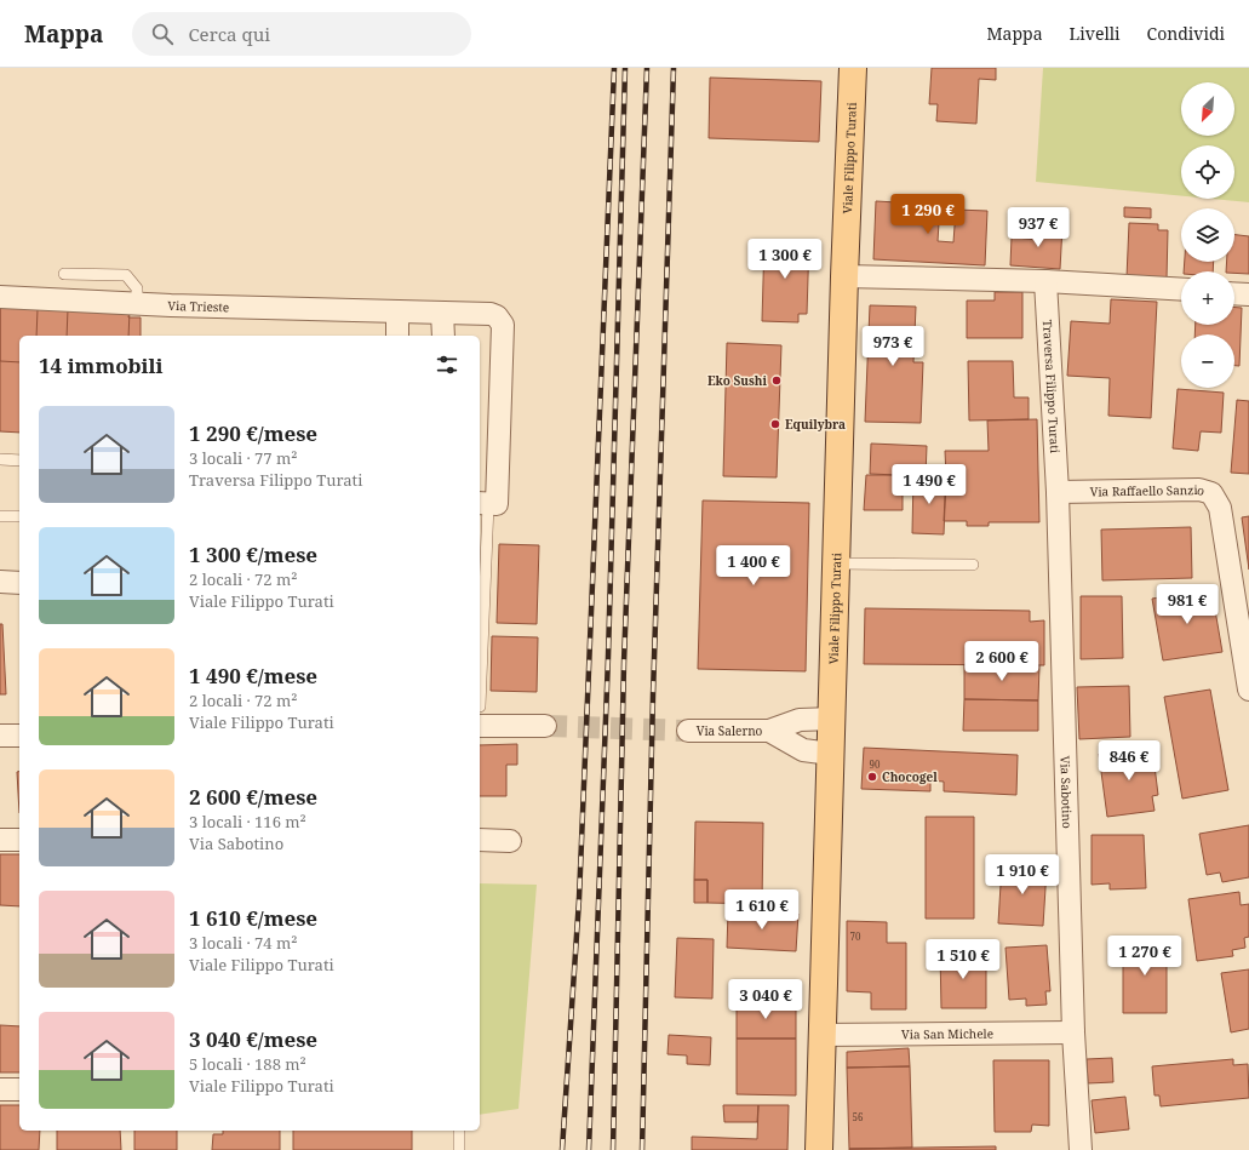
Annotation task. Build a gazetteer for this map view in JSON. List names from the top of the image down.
{
  "streets": {
    "main road": ["Viale Filippo Turati"],
    "street": [
      "Via Trieste",
      "Traversa Filippo Turati",
      "Via Raffaello Sanzio",
      "Via Salerno",
      "Via Sabotino",
      "Via San Michele"
    ]
  },
  "crossings": [
    ["Viale Filippo Turati", "Via Salerno"],
    ["Viale Filippo Turati", "Via San Michele"],
    ["Traversa Filippo Turati", "Via Raffaello Sanzio"],
    ["Traversa Filippo Turati", "Via Sabotino"],
    ["Via Raffaello Sanzio", "Via Sabotino"],
    ["Via Sabotino", "Via San Michele"]
  ],
  "places": ["Eko Sushi", "Equilybra", "Chocogel"],
  "house_numbers": ["90", "70", "56"],
  "north": "bottom left",
  "page": {
    "header": "Mappa",
    "search": "Cerca qui",
    "nav": ["Mappa", "Livelli", "Condividi"],
    "map_buttons": ["+", "−"],
    "price": [
      "1 290 €",
      "937 €",
      "1 300 €",
      "973 €",
      "1 490 €",
      "1 400 €",
      "981 €",
      "2 600 €",
      "846 €",
      "1 910 €",
      "1 610 €",
      "1 270 €",
      "1 510 €",
      "3 040 €"
    ],
    "heading": "14 immobili",
    "list": [
      {
        "name": "1 290 €/mese",
        "note": "3 locali · 77 m² · Traversa Filippo Turati"
      },
      {
        "name": "1 300 €/mese",
        "note": "2 locali · 72 m² · Viale Filippo Turati"
      },
      {
        "name": "1 490 €/mese",
        "note": "2 locali · 72 m² · Viale Filippo Turati"
      },
      {
        "name": "2 600 €/mese",
        "note": "3 locali · 116 m² · Via Sabotino"
      },
      {
        "name": "1 610 €/mese",
        "note": "3 locali · 74 m² · Viale Filippo Turati"
      },
      {
        "name": "3 040 €/mese",
        "note": "5 locali · 188 m² · Viale Filippo Turati"
      }
    ]
  }
}
